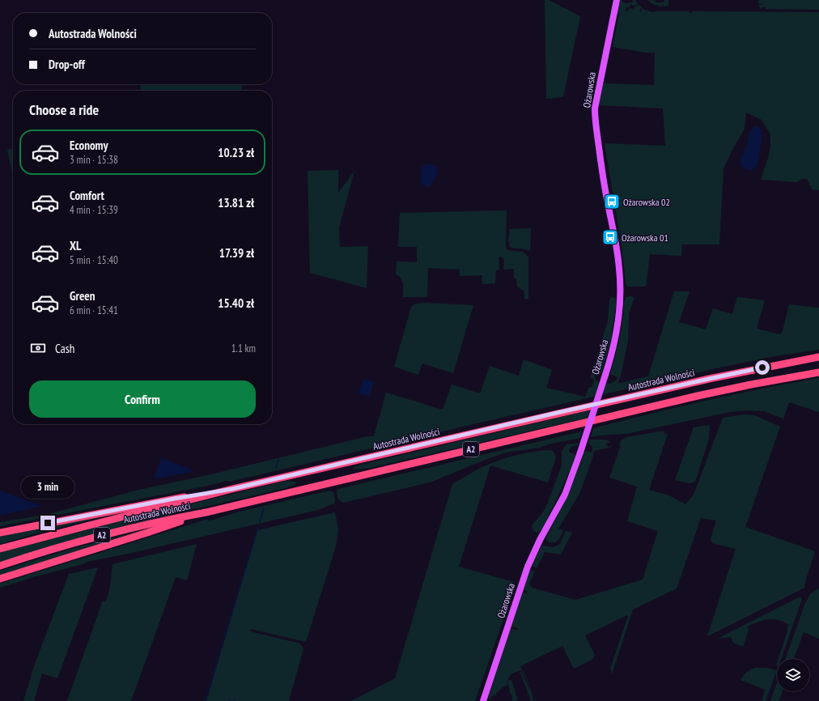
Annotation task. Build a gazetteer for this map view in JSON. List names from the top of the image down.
{
  "streets": {
    "highway": ["Autostrada Wolności", "A2"],
    "main road": ["Ożarowska"]
  },
  "places": {
    "bus stop": ["Ożarowska 02", "Ożarowska 01"]
  },
  "page": {
    "banner": ["Autostrada Wolności", "Drop-off"],
    "heading": "Choose a ride",
    "list": [
      {
        "name": "Economy",
        "note": "3 min · 15:38",
        "value": "10.23 zł"
      },
      {
        "name": "Comfort",
        "note": "4 min · 15:39",
        "value": "13.81 zł"
      },
      {
        "name": "XL",
        "note": "5 min · 15:40",
        "value": "17.39 zł"
      },
      {
        "name": "Green",
        "note": "6 min · 15:41",
        "value": "15.40 zł"
      }
    ],
    "pay": ["Cash", "1.1 km"],
    "buttons": "Confirm",
    "bubble": "3 min"
  }
}
